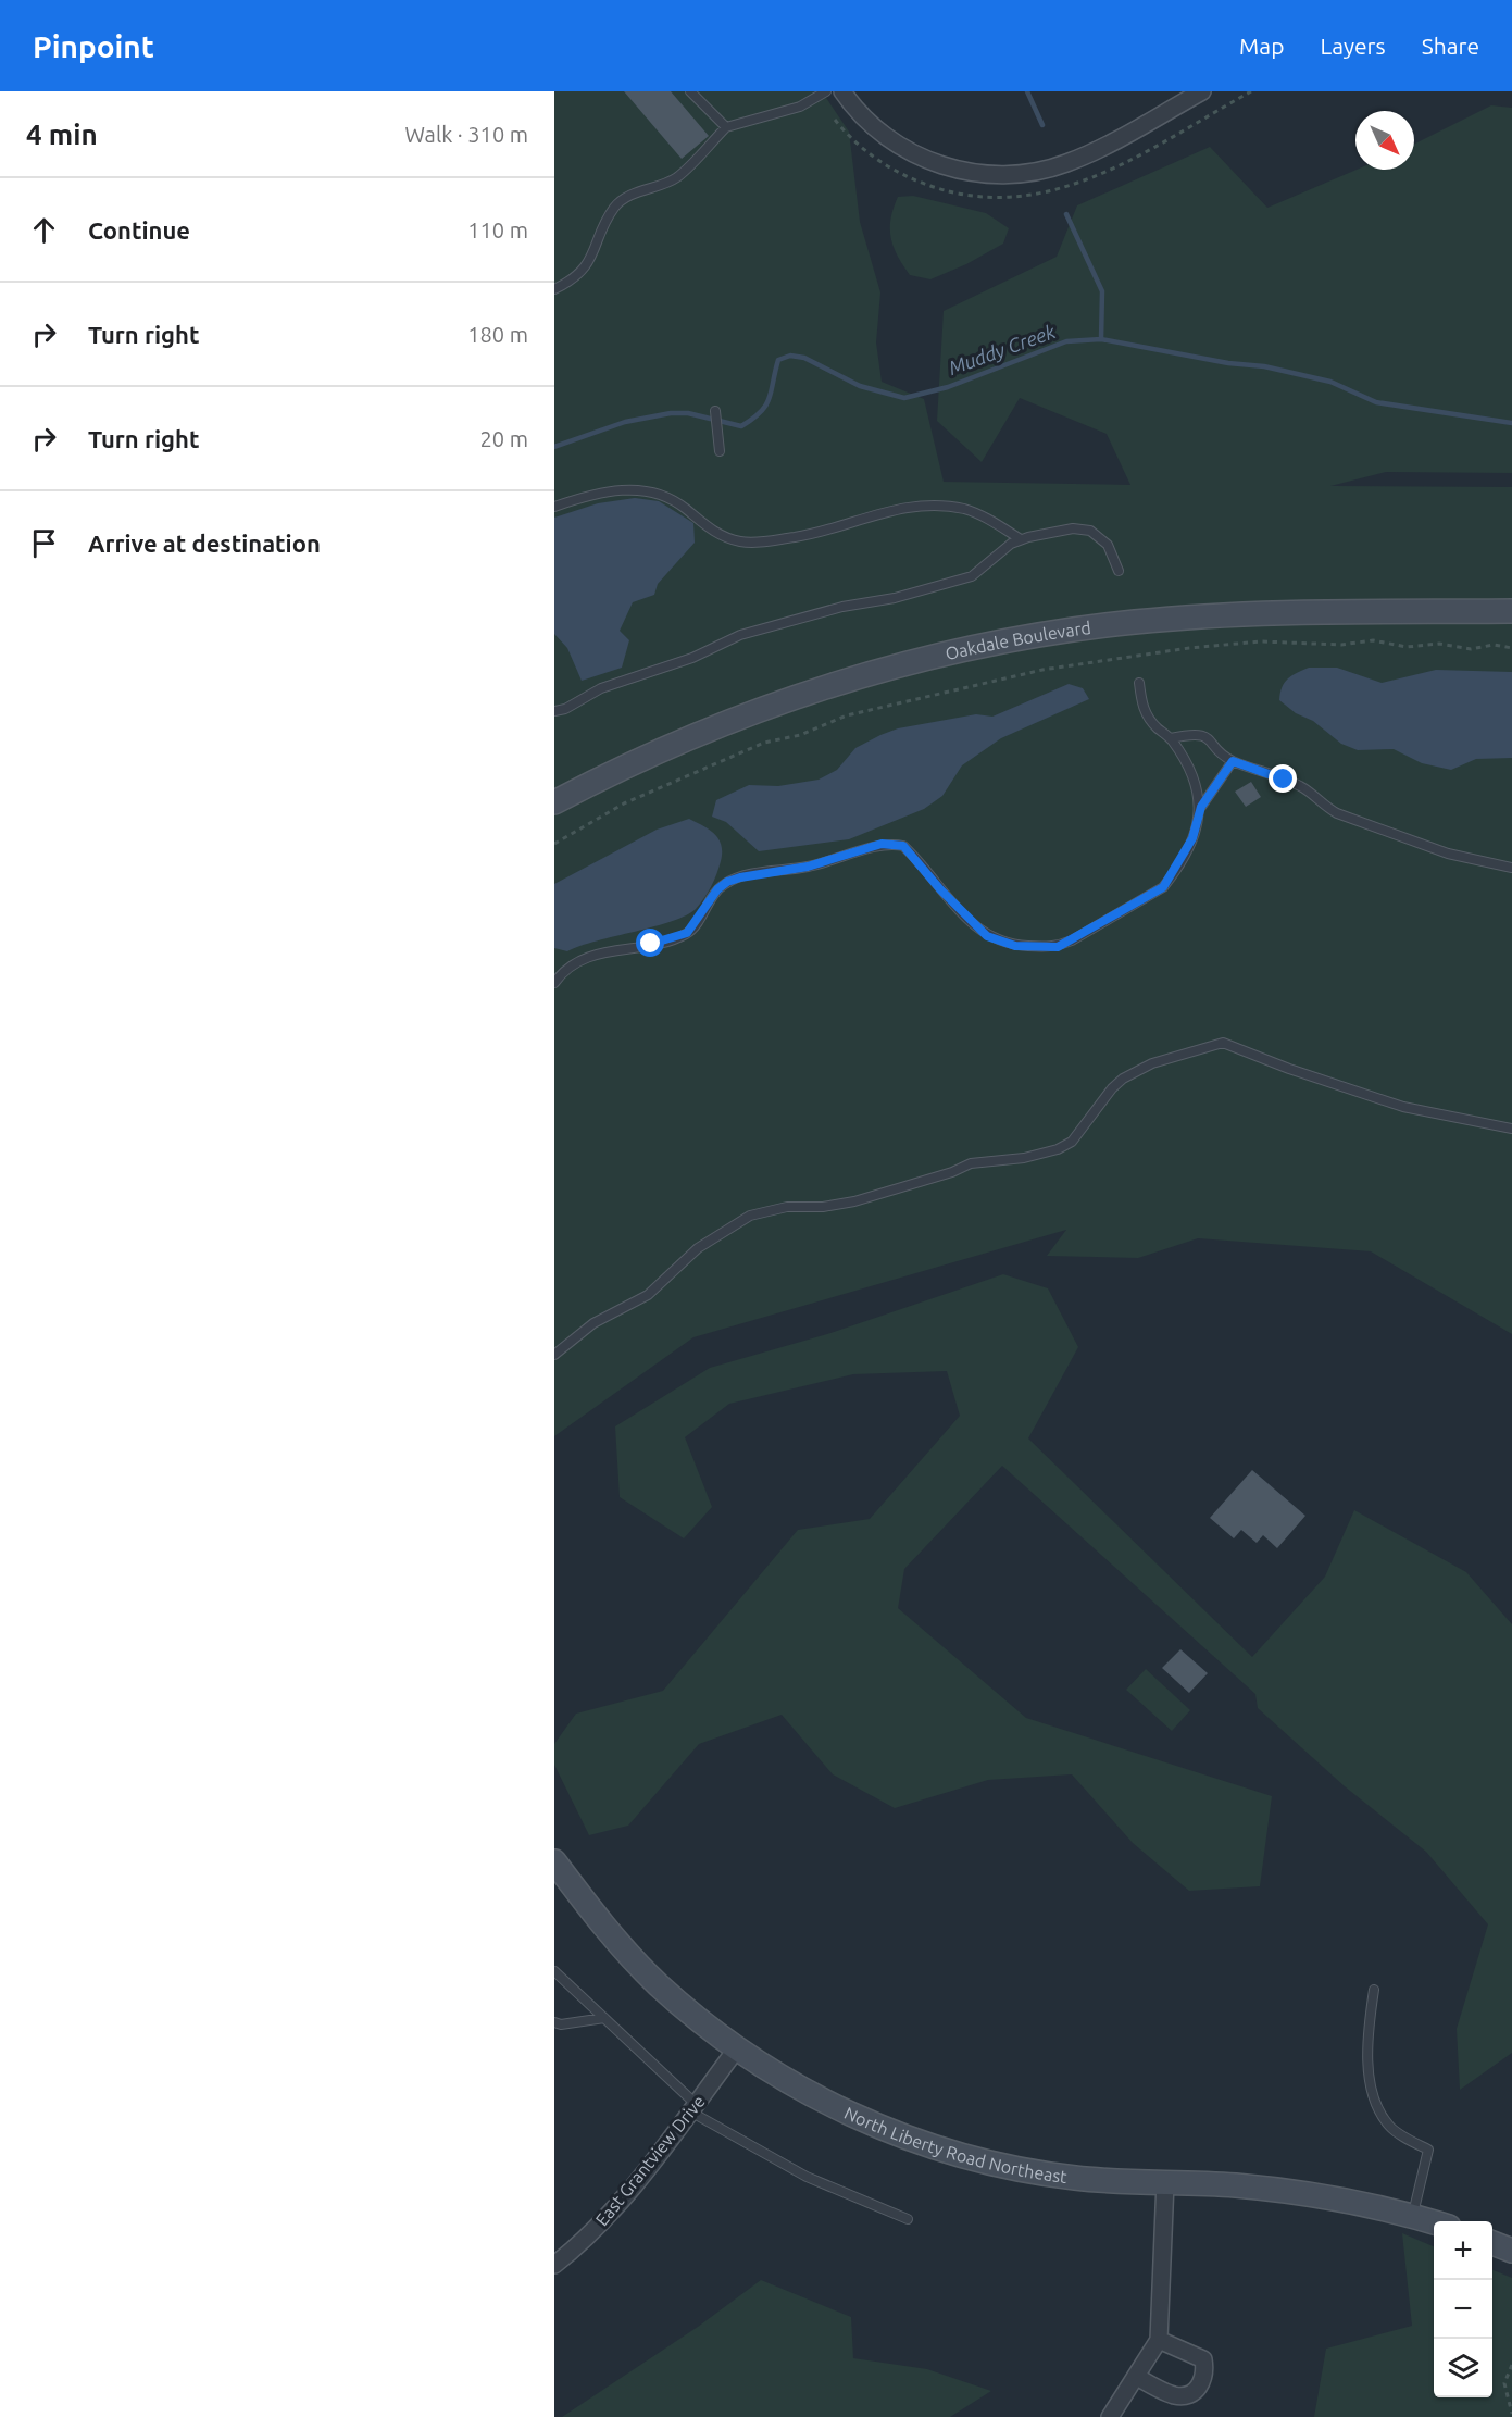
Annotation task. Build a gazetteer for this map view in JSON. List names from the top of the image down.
{
  "streets": {
    "main road": ["Oakdale Boulevard", "North Liberty Road Northeast"],
    "street": ["East Grantview Drive"]
  },
  "crossings": [
    ["North Liberty Road Northeast", "East Grantview Drive"]
  ],
  "water": ["Muddy Creek"],
  "north": "bottom right",
  "page": {
    "header": "Pinpoint",
    "nav": ["Map", "Layers", "Share"],
    "heading": ["4 min", "Walk · 310 m"],
    "list": [
      ["Continue", "110 m"],
      ["Turn right", "180 m"],
      ["Turn right", "20 m"],
      "Arrive at destination"
    ],
    "map_buttons": ["+", "−"]
  }
}
